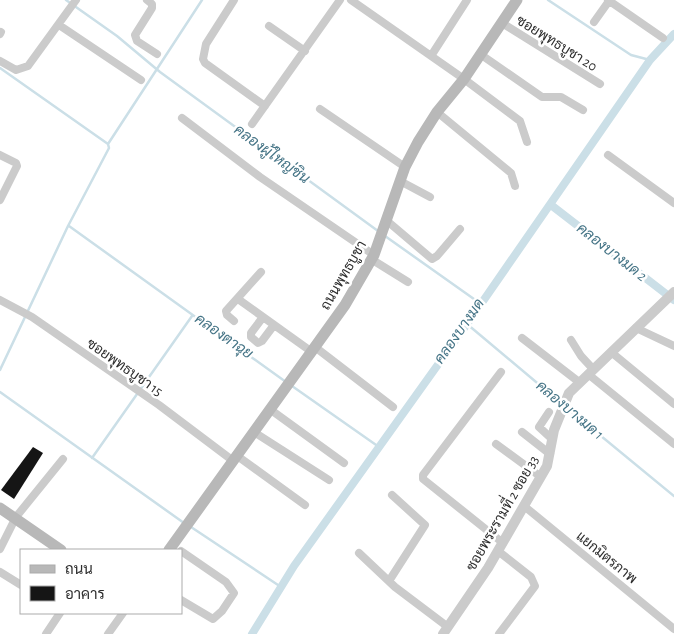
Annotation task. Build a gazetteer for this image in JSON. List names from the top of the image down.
{
  "streets": {
    "main road": ["ถนนพุทธบูชา"],
    "street": [
      "ซอยพุทธบูชา 20",
      "ซอยพุทธบูชา 15",
      "ซอยพระรามที่ 2 ซอย 33",
      "แยกมิตรภาพ"
    ]
  },
  "crossings": [
    ["ซอยพุทธบูชา 20", "ถนนพุทธบูชา"],
    ["ถนนพุทธบูชา", "ซอยพุทธบูชา 15"],
    ["ซอยพระรามที่ 2 ซอย 33", "แยกมิตรภาพ"]
  ],
  "water": [
    "คลองผู้ใหญ่ชิน",
    "คลองบางมด 2",
    "คลองบางมด",
    "คลองตาฉุย",
    "คลองบางมด 1"
  ],
  "legend": ["ถนน", "อาคาร"]
}
